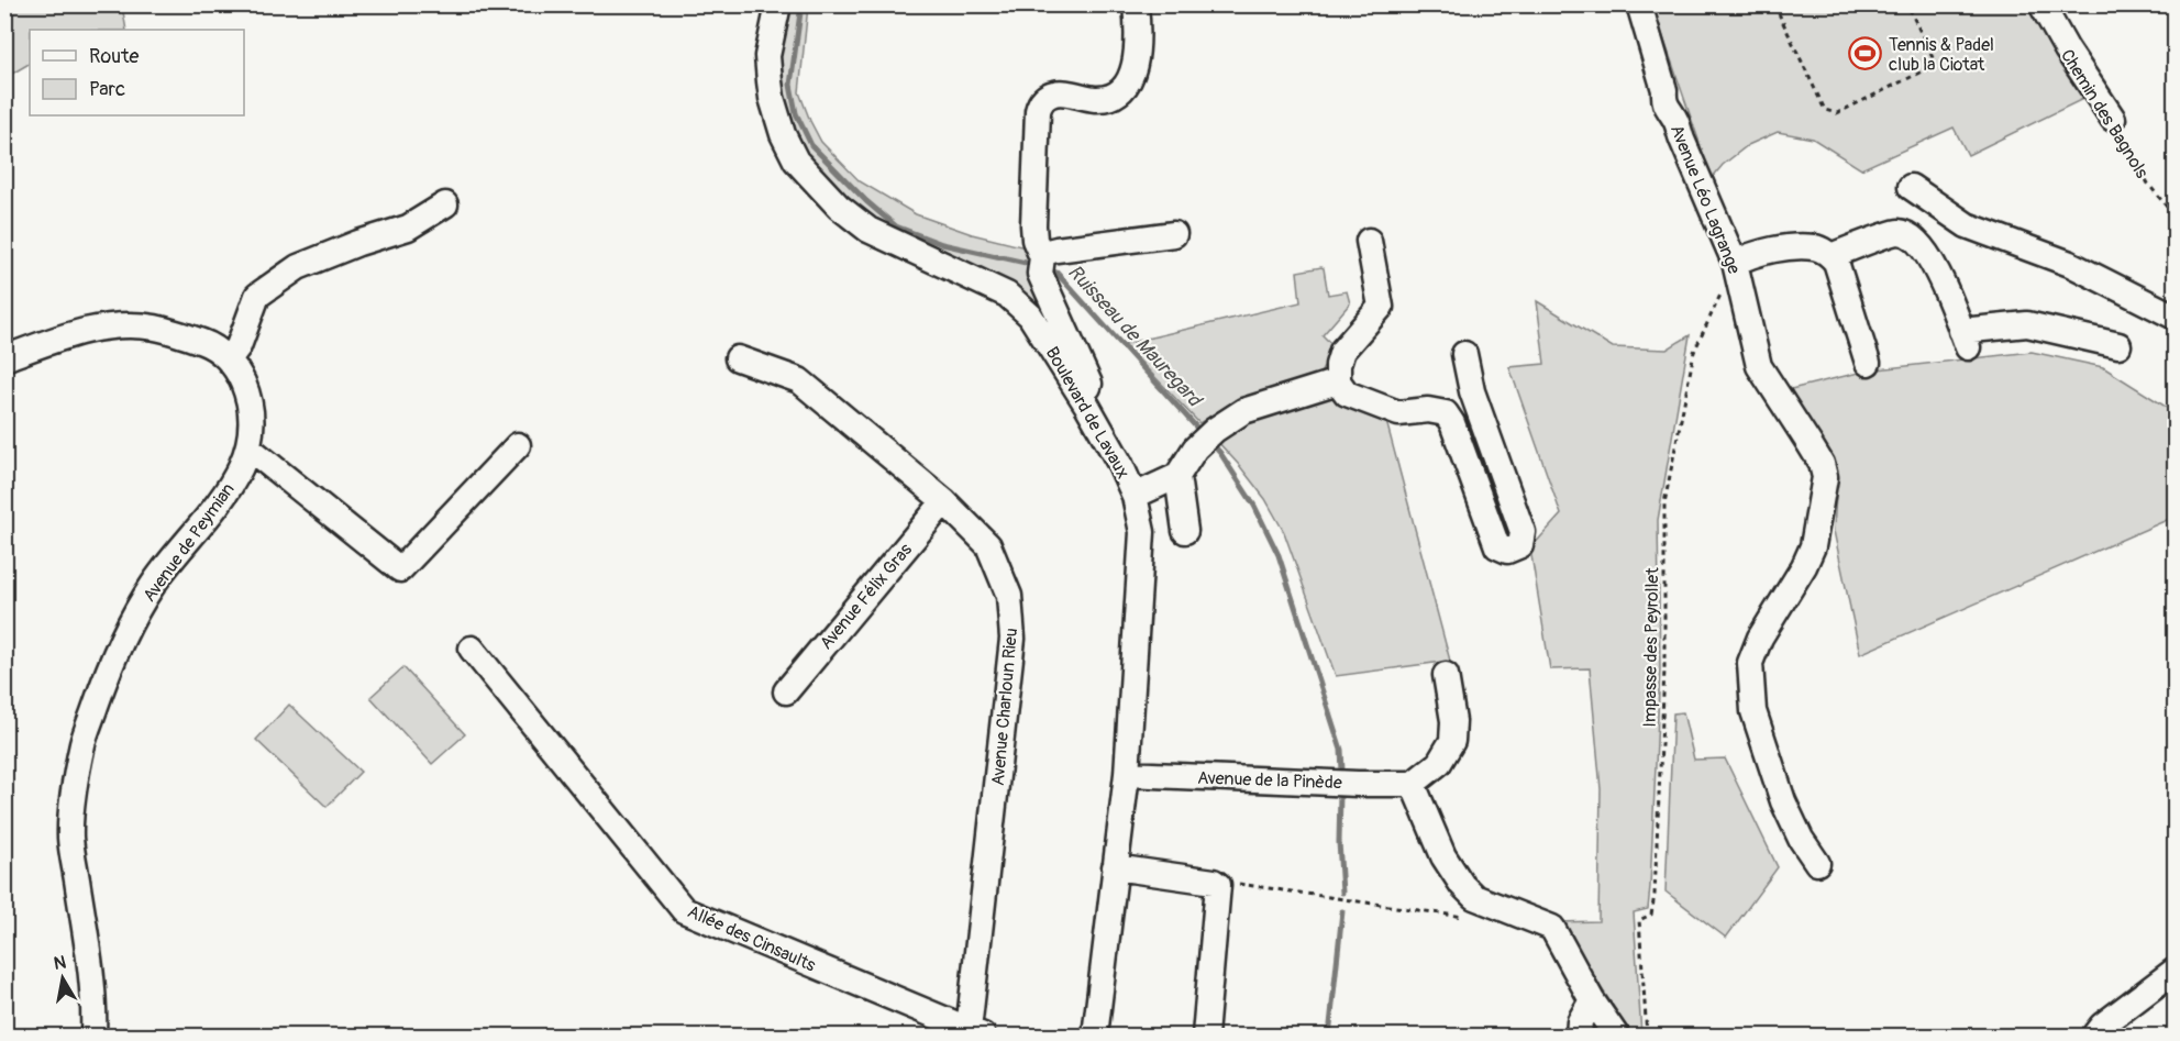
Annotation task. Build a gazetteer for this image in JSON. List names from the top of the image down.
{
  "streets": {
    "street": [
      "Chemin des Bagnols",
      "Avenue Léo Lagrange",
      "Boulevard de Lavaux",
      "Avenue de Peymian",
      "Avenue Félix Gras",
      "Avenue Charloun Rieu",
      "Avenue de la Pinède",
      "Allée des Cinsaults"
    ],
    "path": ["Impasse des Peyrollet"]
  },
  "crossings": [
    ["Avenue Léo Lagrange", "Impasse des Peyrollet"],
    ["Boulevard de Lavaux", "Avenue de la Pinède"],
    ["Avenue Félix Gras", "Avenue Charloun Rieu"],
    ["Avenue Charloun Rieu", "Allée des Cinsaults"]
  ],
  "water": ["Ruisseau de Mauregard"],
  "places": {
    "sports": ["Tennis & Padel club la Ciotat"]
  },
  "legend": ["Route", "Parc"],
  "north": "top"
}
